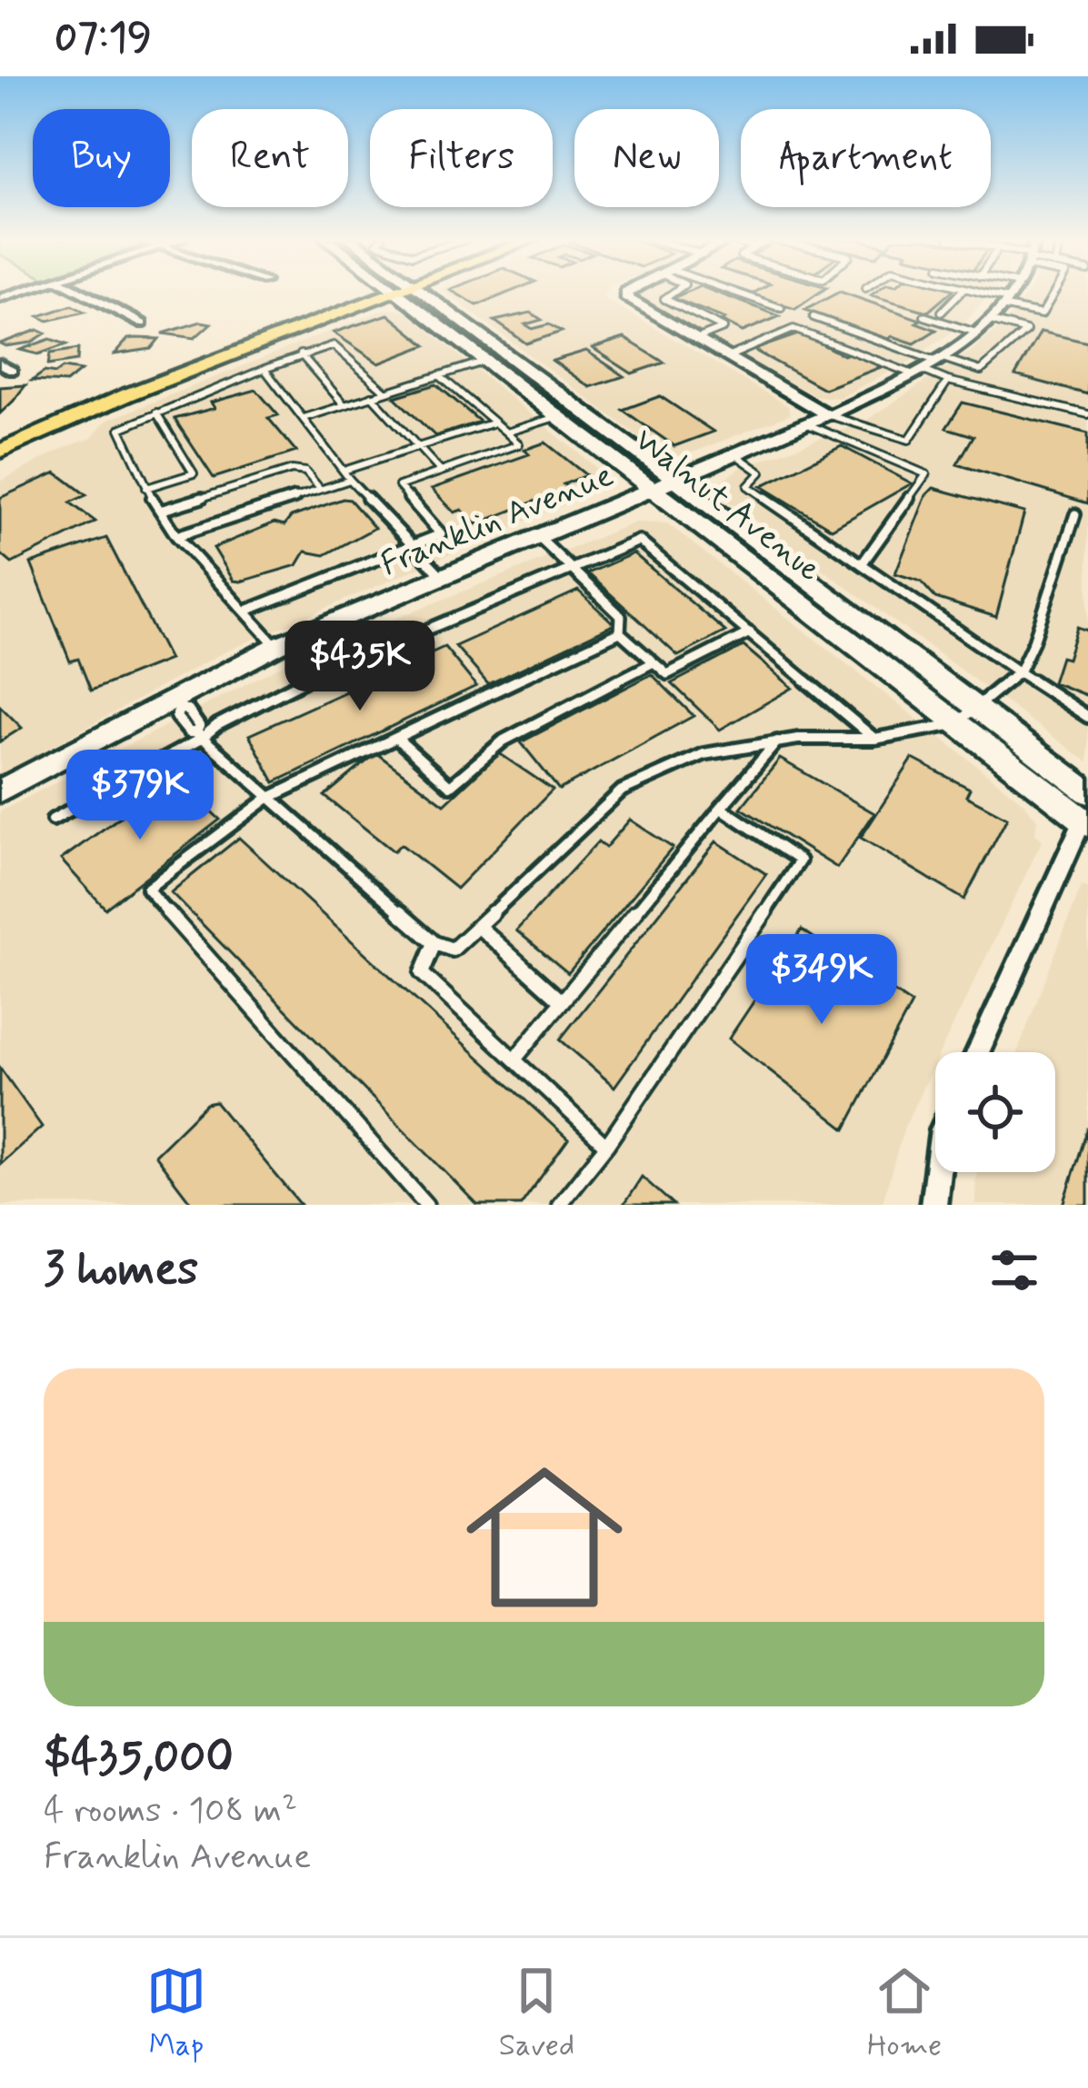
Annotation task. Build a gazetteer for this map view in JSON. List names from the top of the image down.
{
  "streets": {
    "main road": ["Walnut Avenue", "Franklin Avenue"]
  },
  "crossings": [
    ["Walnut Avenue", "Franklin Avenue"]
  ],
  "page": {
    "status": "07:19",
    "chip": [
      "Buy",
      "Rent",
      "Filters",
      "New",
      "Apartment"
    ],
    "price": ["$435K", "$379K", "$349K"],
    "heading": "3 homes",
    "list": [
      {
        "name": "$435,000",
        "note": "4 rooms · 108 m² · Franklin Avenue"
      }
    ],
    "tabs": ["Map", "Saved", "Home"]
  }
}
